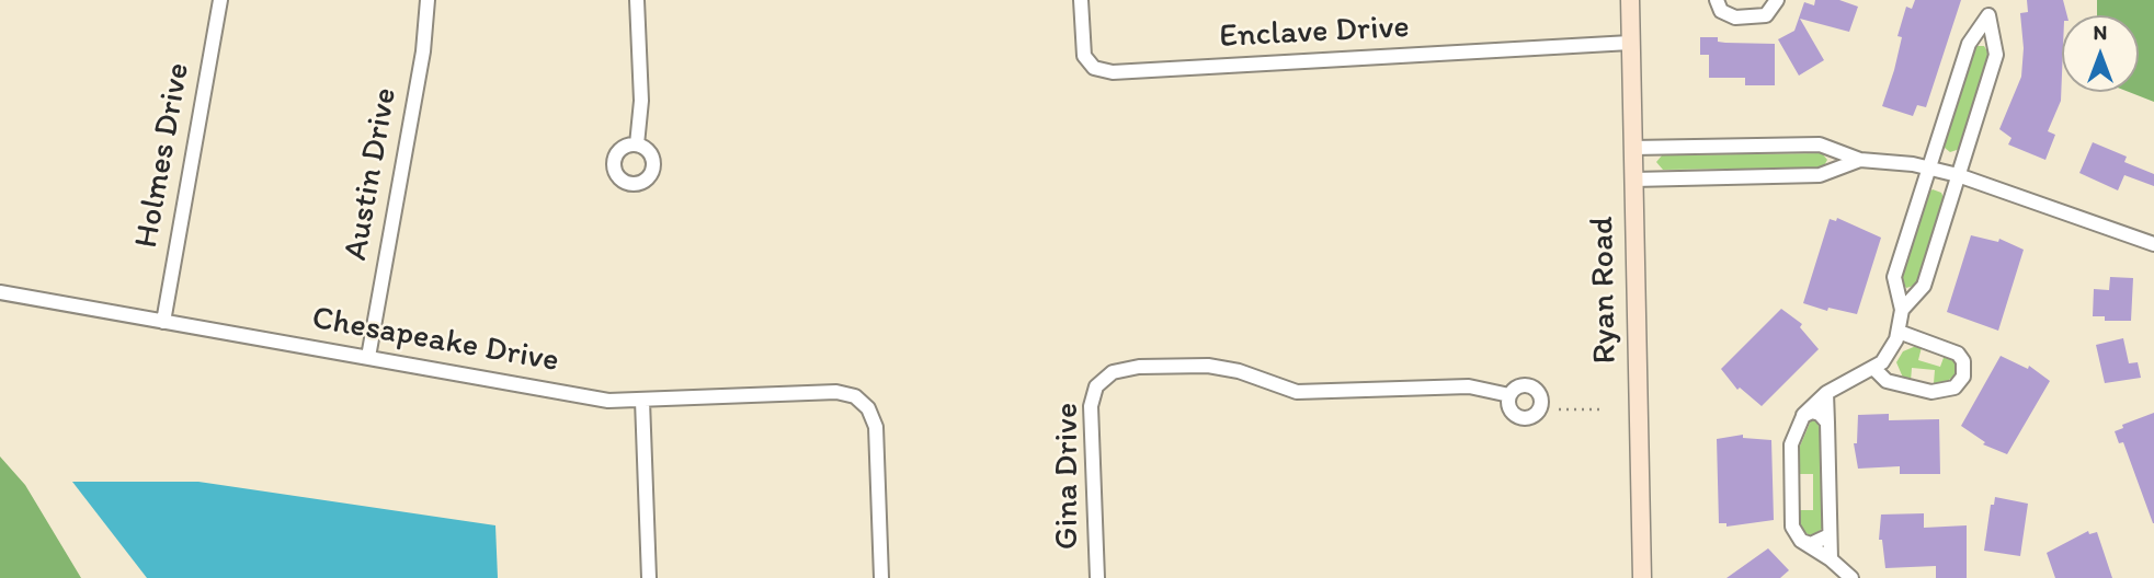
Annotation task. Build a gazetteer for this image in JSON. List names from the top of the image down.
{
  "streets": {
    "main road": ["Ryan Road"],
    "street": [
      "Enclave Drive",
      "Holmes Drive",
      "Austin Drive",
      "Chesapeake Drive",
      "Gina Drive"
    ]
  },
  "crossings": [
    ["Enclave Drive", "Ryan Road"],
    ["Holmes Drive", "Chesapeake Drive"],
    ["Austin Drive", "Chesapeake Drive"]
  ],
  "north": "top"
}
